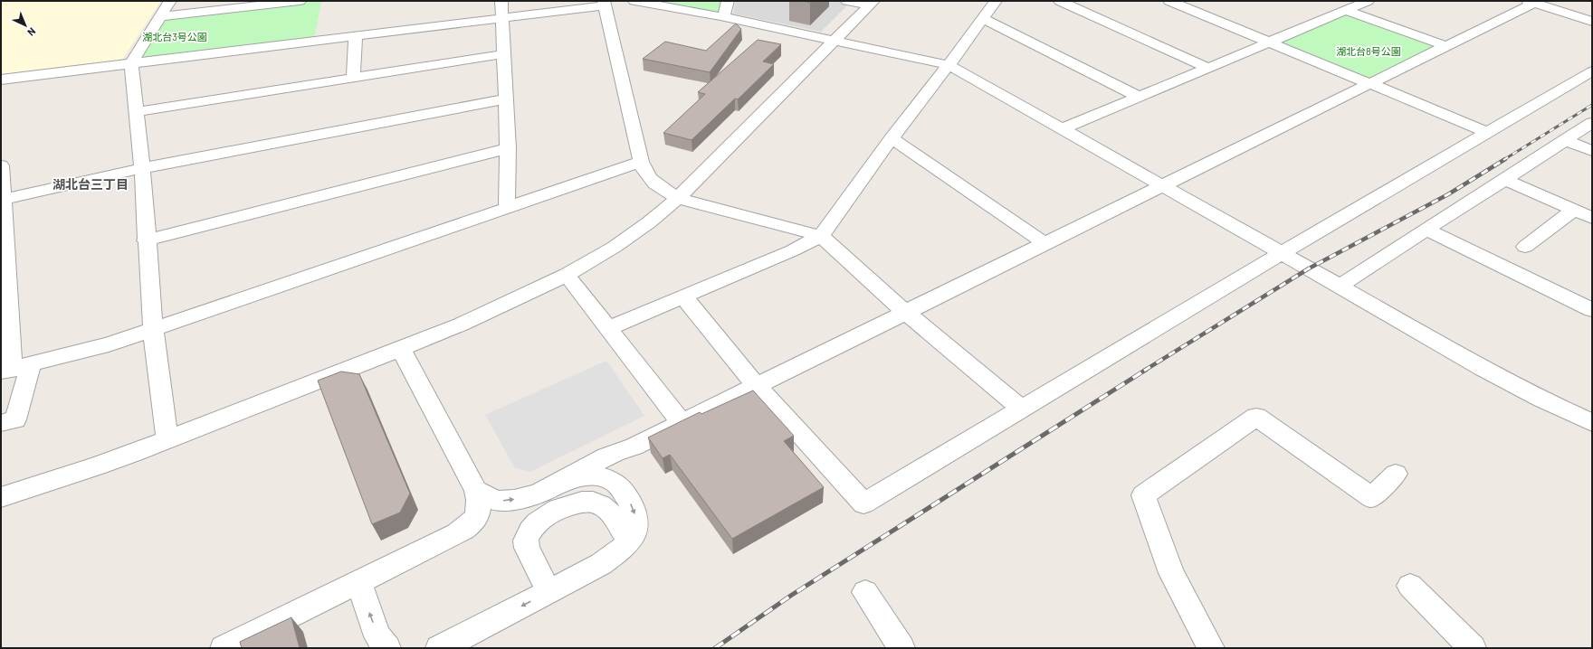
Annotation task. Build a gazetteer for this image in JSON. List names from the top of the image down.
{
  "districts": ["湖北台三丁目"],
  "parks": ["湖北台3号公園", "湖北台8号公園"],
  "north": "bottom right"
}
